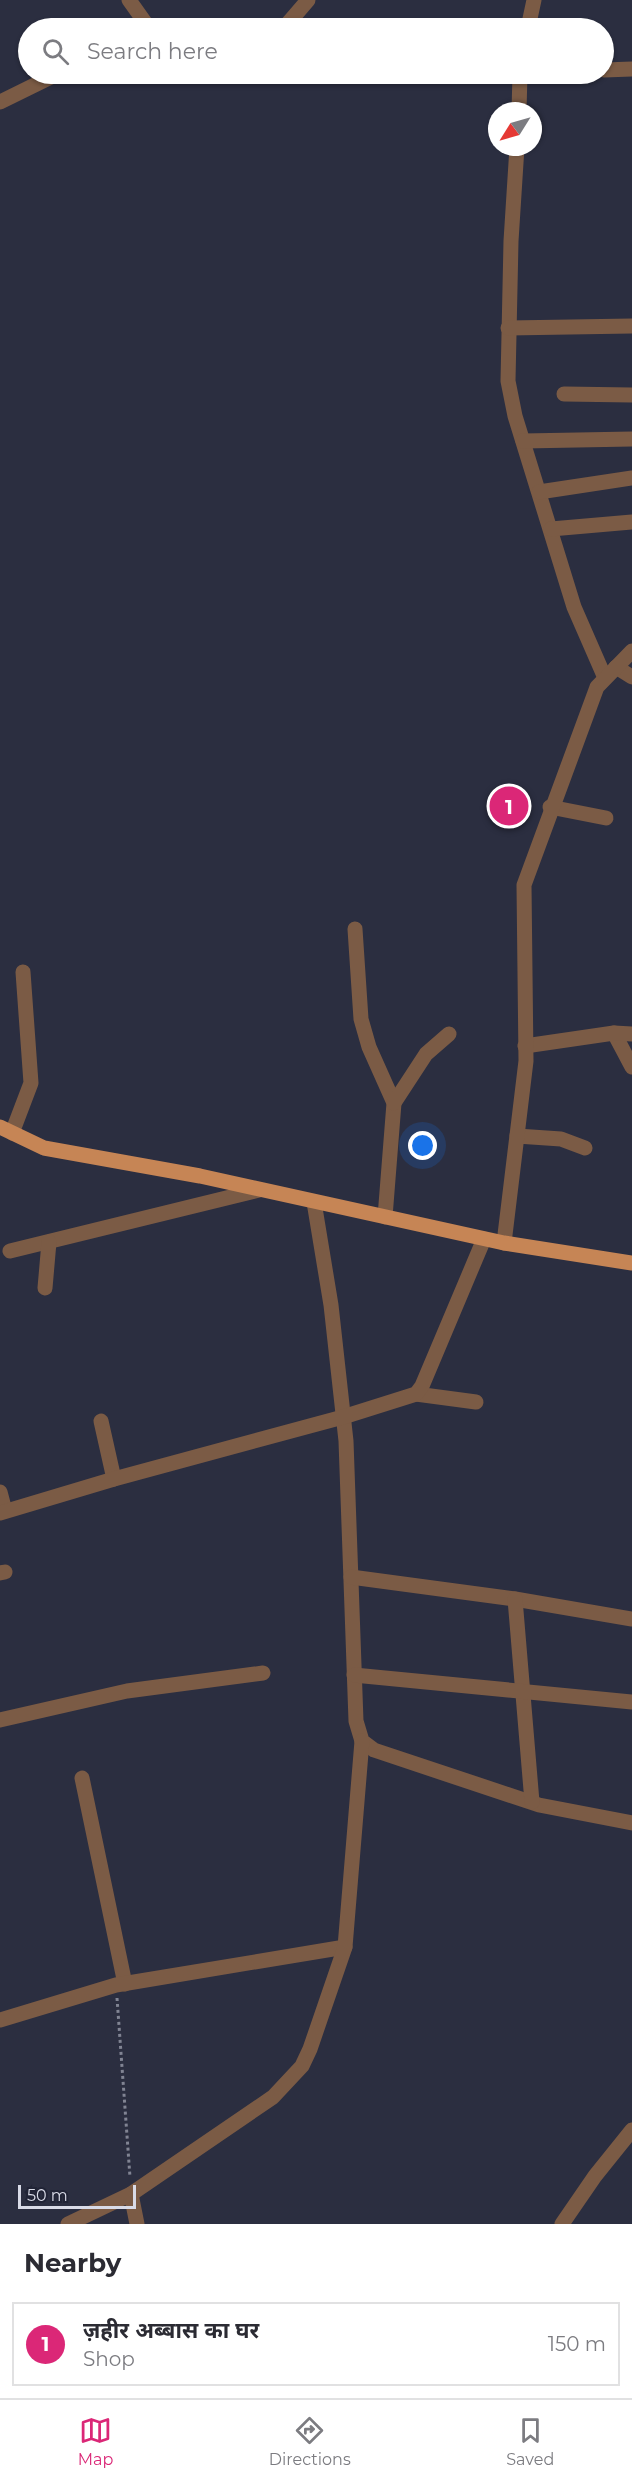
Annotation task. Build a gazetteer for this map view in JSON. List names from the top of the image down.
{
  "scale_bar": "50 m",
  "north": "bottom left",
  "page": {
    "search": "Search here",
    "pins": "1",
    "scale": "50 m",
    "heading": "Nearby",
    "list": [
      {
        "mark": "1",
        "name": "ज़हीर अब्बास का घर",
        "note": "Shop",
        "value": "150 m"
      }
    ],
    "nav": ["Map", "Directions", "Saved"]
  }
}
